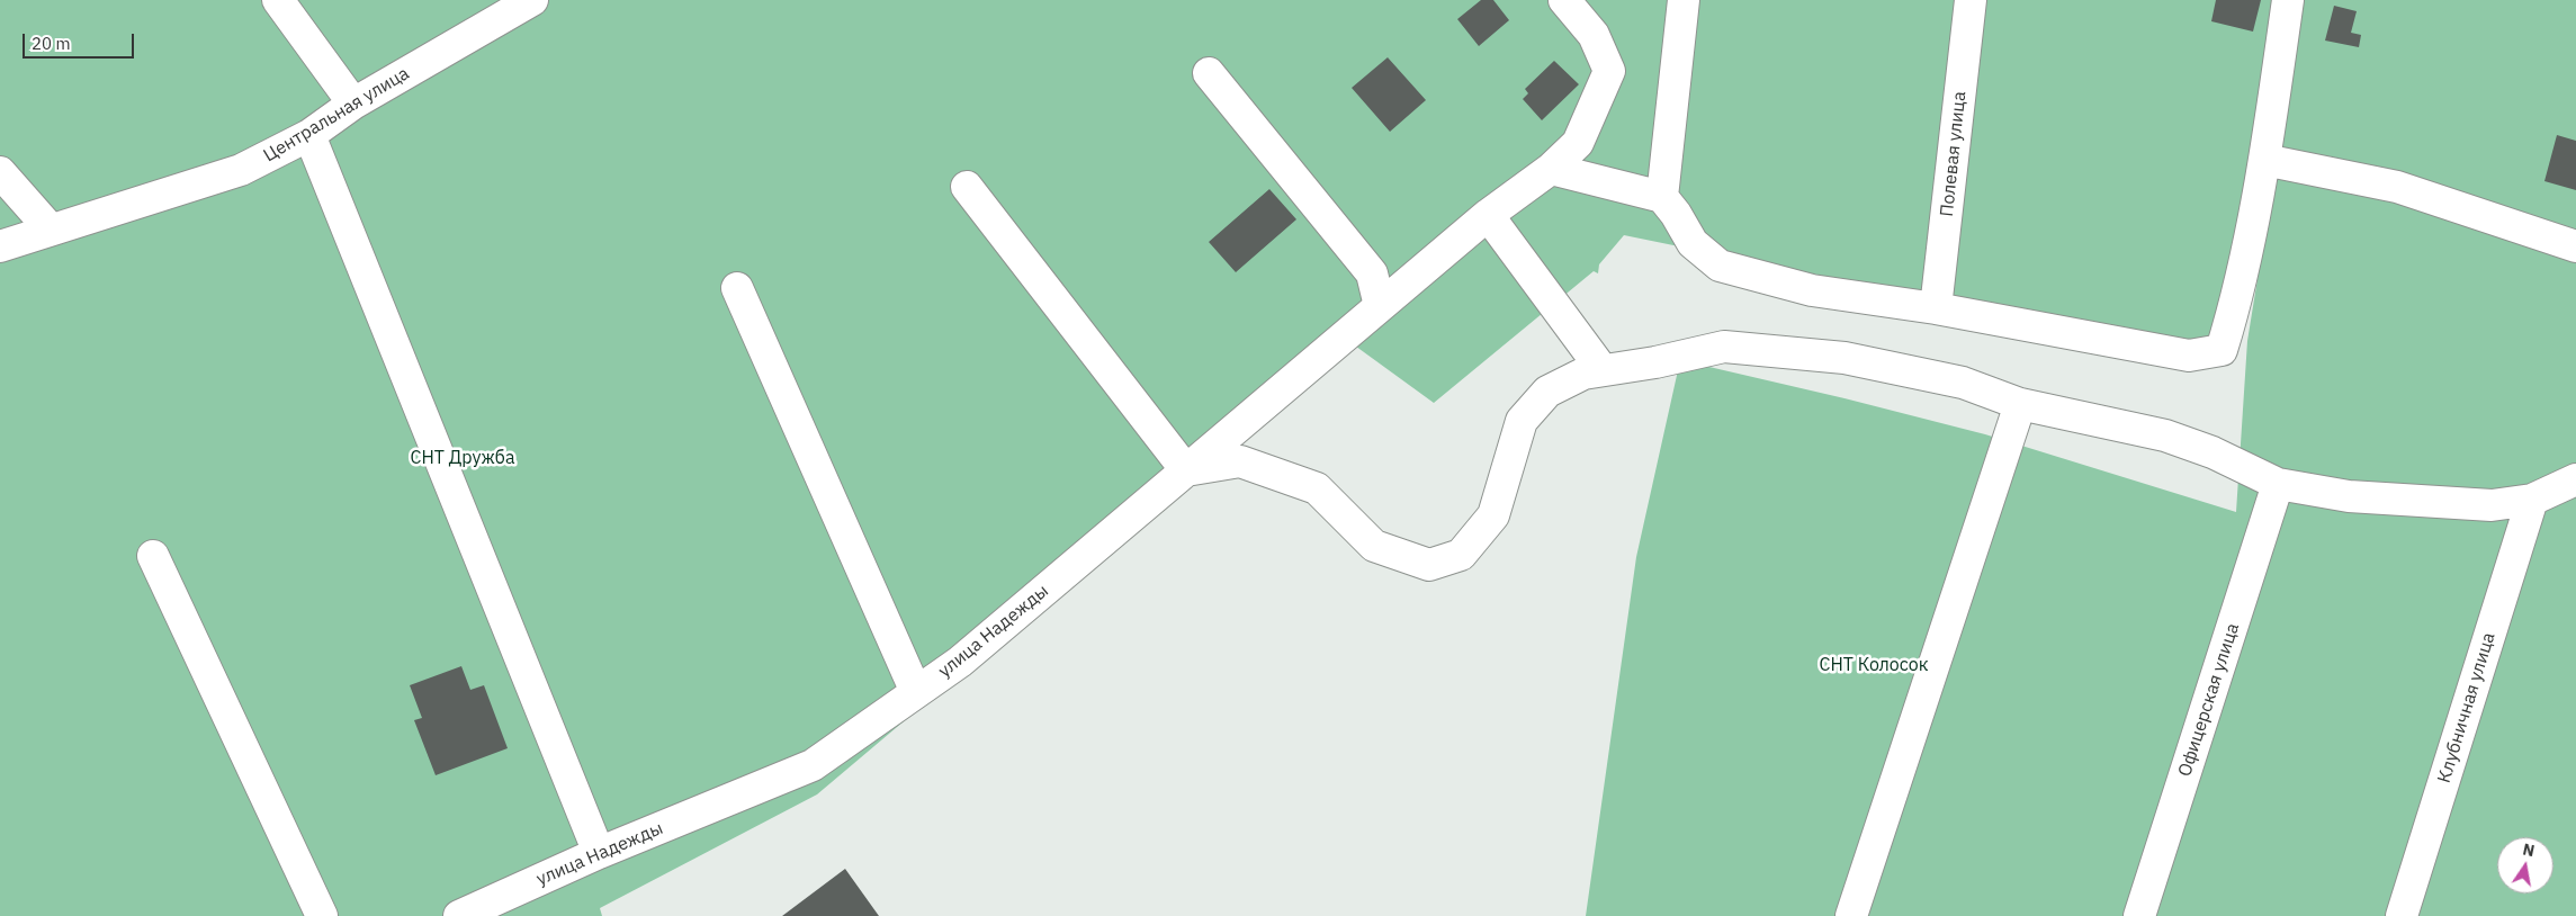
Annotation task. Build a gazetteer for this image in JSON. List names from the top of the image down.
{
  "streets": {
    "street": [
      "Центральная улица",
      "Полевая улица",
      "улица Надежды",
      "Офицерская улица",
      "Клубничная улица"
    ]
  },
  "parks": ["СНТ Дружба", "СНТ Колосок"],
  "scale_bar": "20 m",
  "north": "top"
}
